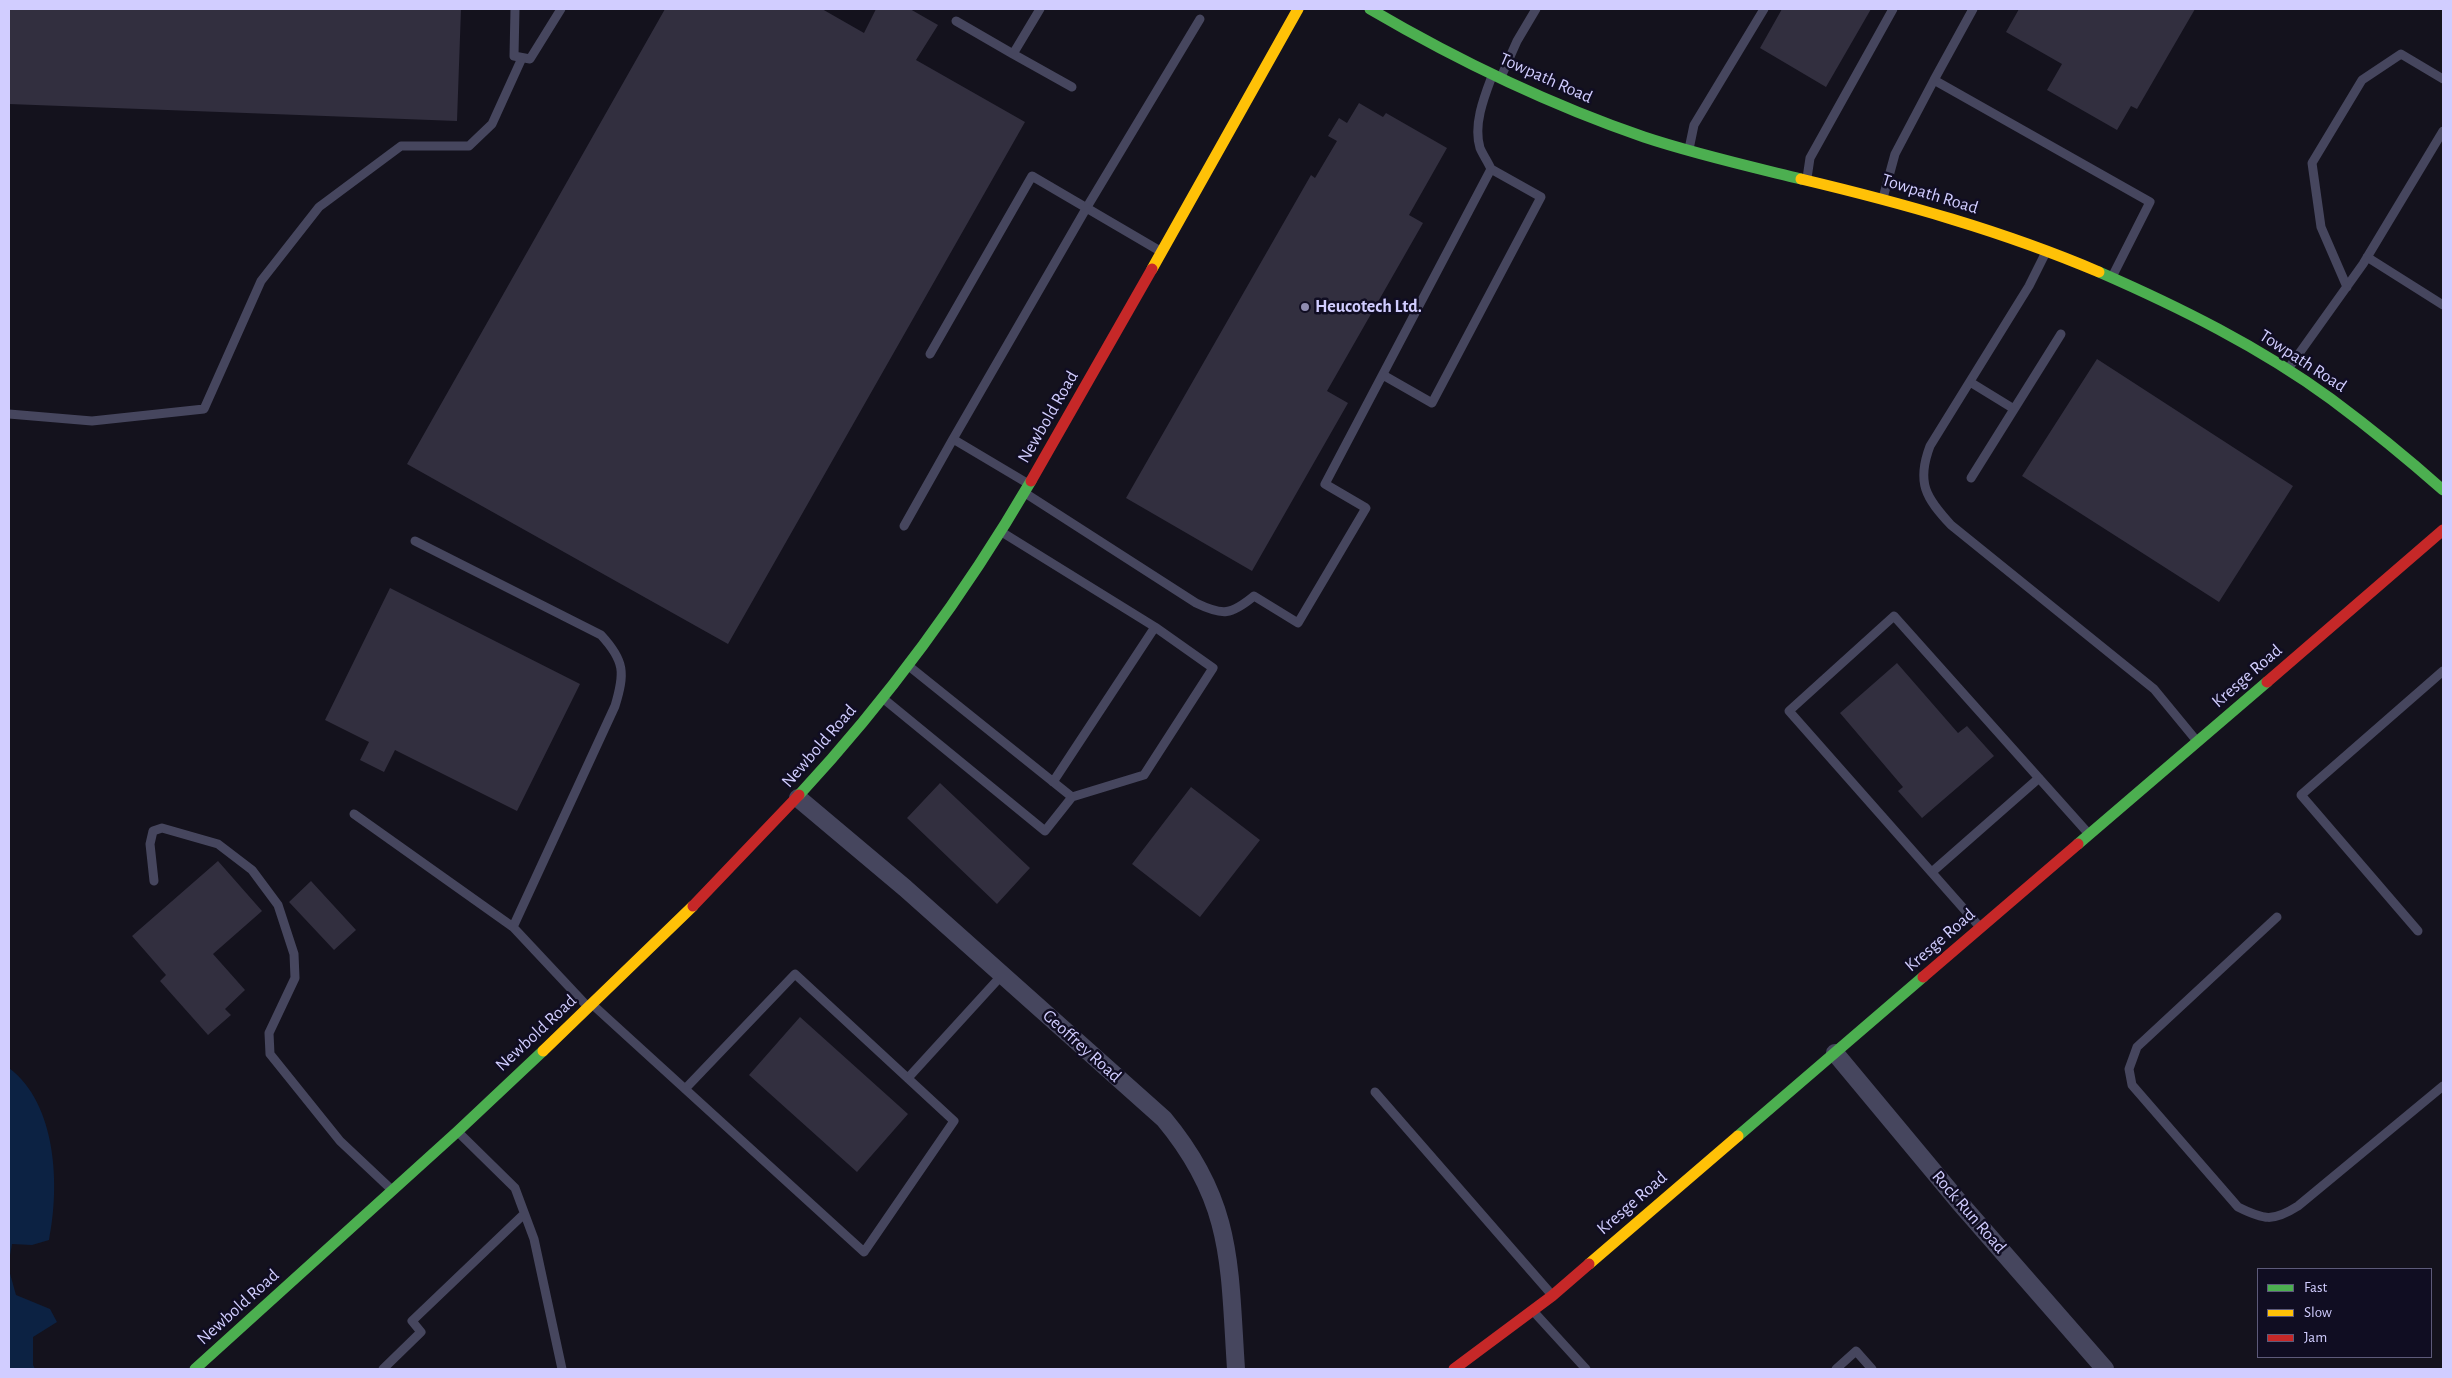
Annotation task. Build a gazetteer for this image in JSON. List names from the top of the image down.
{
  "streets": {
    "street": [
      "Towpath Road",
      "Newbold Road",
      "Kresge Road",
      "Geoffrey Road",
      "Rock Run Road"
    ]
  },
  "crossings": [
    ["Newbold Road", "Geoffrey Road"],
    ["Kresge Road", "Rock Run Road"]
  ],
  "places": ["Heucotech Ltd."],
  "legend": ["Fast", "Slow", "Jam"]
}
